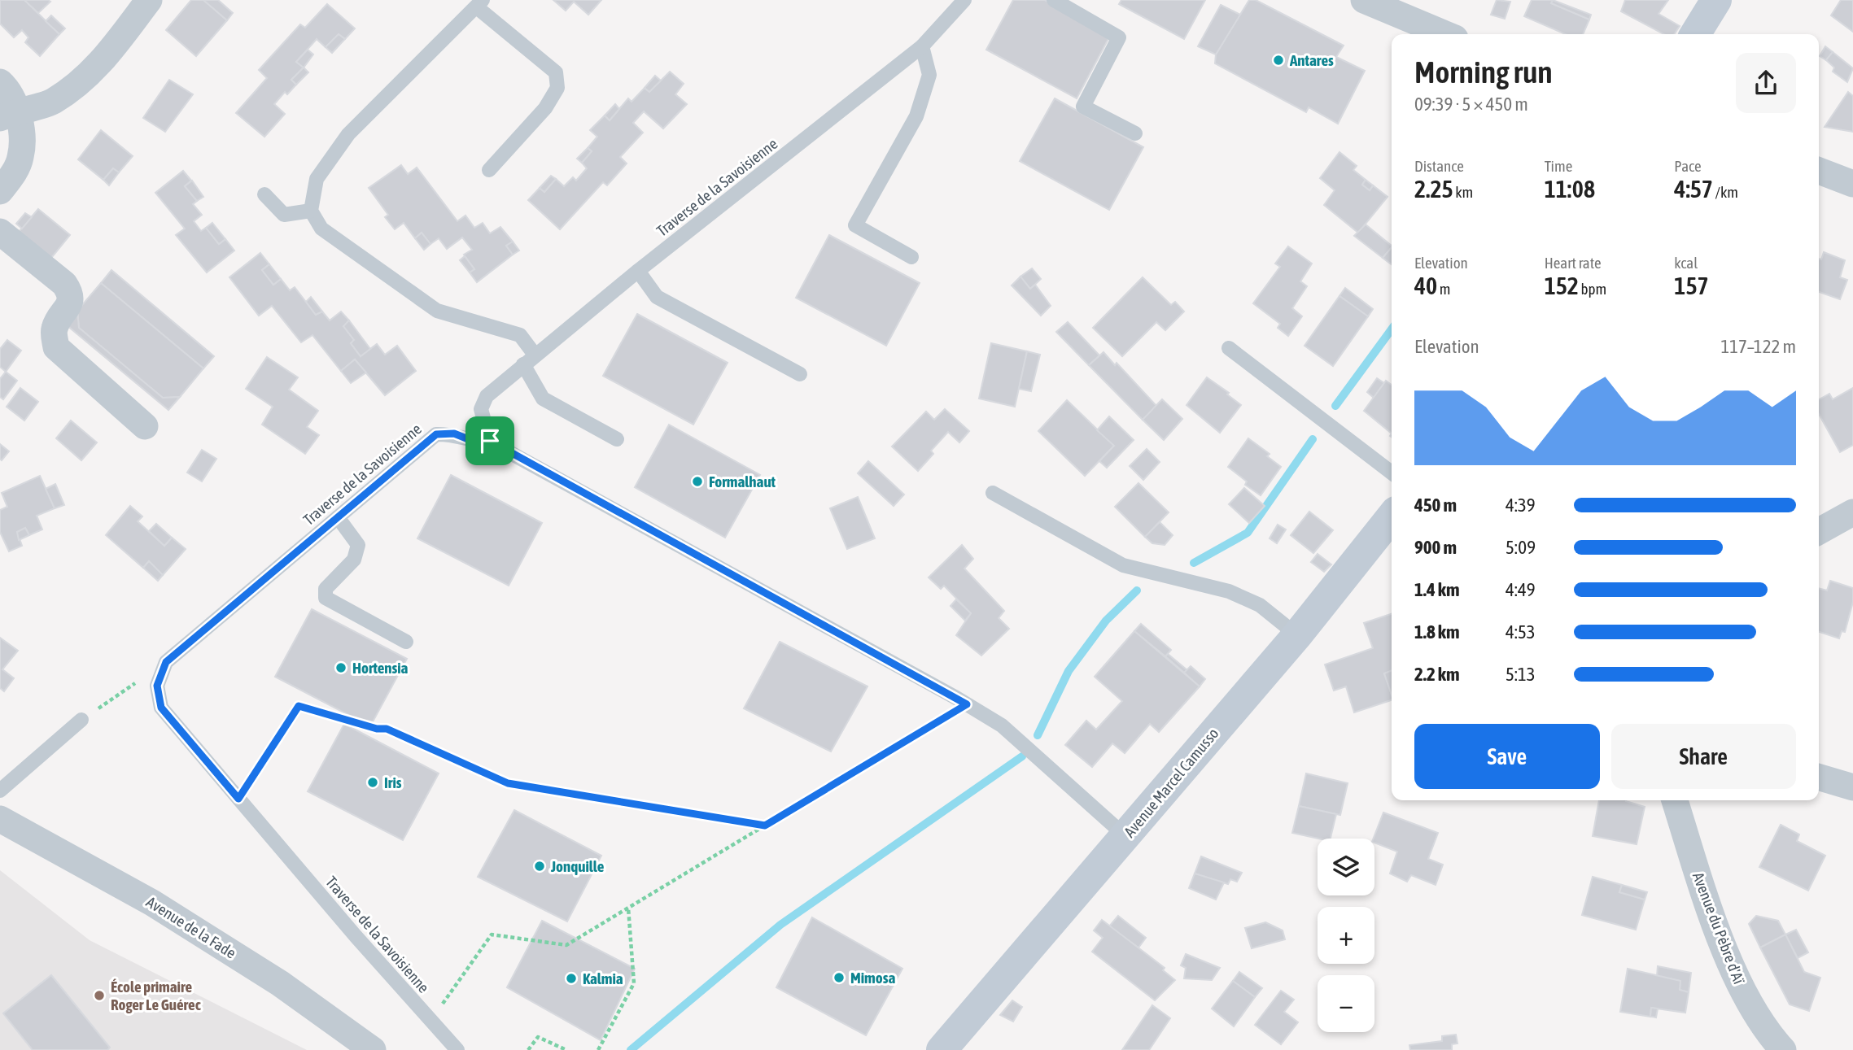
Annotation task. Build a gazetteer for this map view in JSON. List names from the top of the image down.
{
  "streets": {
    "street": ["Avenue Marcel Camusso", "Avenue de la Fade", "Avenue du Pèbre d'Aï"],
    "lane": ["Traverse de la Savoisienne"]
  },
  "places": [
    "Antares",
    "Formalhaut",
    "Hortensia",
    "Iris",
    "Jonquille",
    "Mimosa",
    "Kalmia",
    "École primaire Roger Le Guérec"
  ],
  "page": {
    "heading": ["Morning run", "09:39 · 5 × 450 m"],
    "stats": [
      ["Distance", "2.25 km"],
      ["Time", "11:08"],
      ["Pace", "4:57 /km"],
      ["Elevation", "40 m"],
      ["Heart rate", "152 bpm"],
      ["kcal", "157"]
    ],
    "chart": ["Elevation", "117–122 m"],
    "list": [
      {
        "name": "450 m",
        "note": "4:39"
      },
      {
        "name": "900 m",
        "note": "5:09"
      },
      {
        "name": "1.4 km",
        "note": "4:49"
      },
      {
        "name": "1.8 km",
        "note": "4:53"
      },
      {
        "name": "2.2 km",
        "note": "5:13"
      }
    ],
    "buttons": ["Save", "Share"],
    "map_buttons": ["+", "−"]
  }
}
